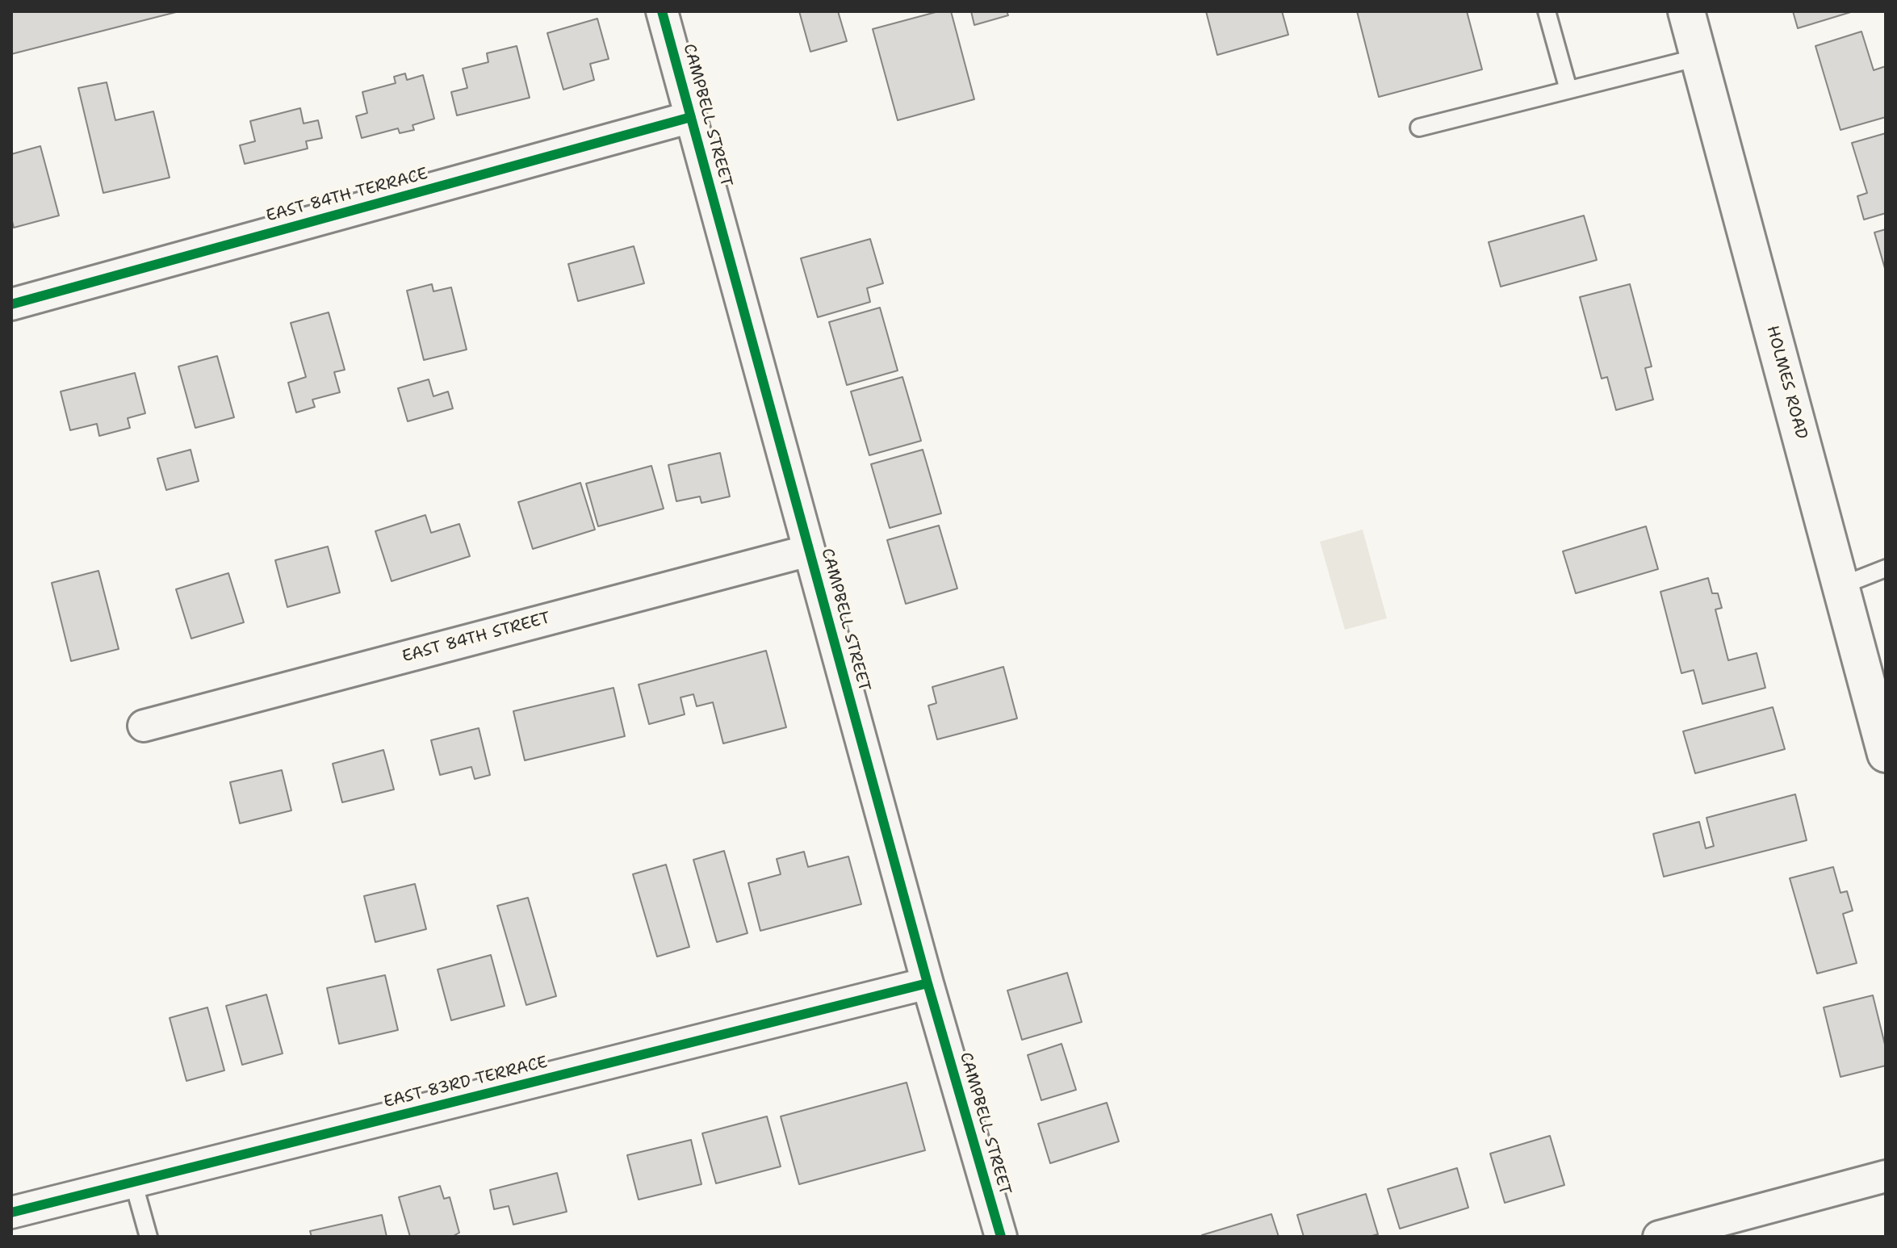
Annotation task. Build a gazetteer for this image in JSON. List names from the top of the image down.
{
  "streets": {
    "main road": ["HOLMES ROAD"],
    "street": [
      "CAMPBELL STREET",
      "EAST 84TH TERRACE",
      "EAST 84TH STREET",
      "EAST 83RD TERRACE"
    ]
  },
  "crossings": [
    ["CAMPBELL STREET", "EAST 84TH TERRACE"],
    ["CAMPBELL STREET", "EAST 84TH STREET"],
    ["CAMPBELL STREET", "EAST 83RD TERRACE"]
  ]
}
